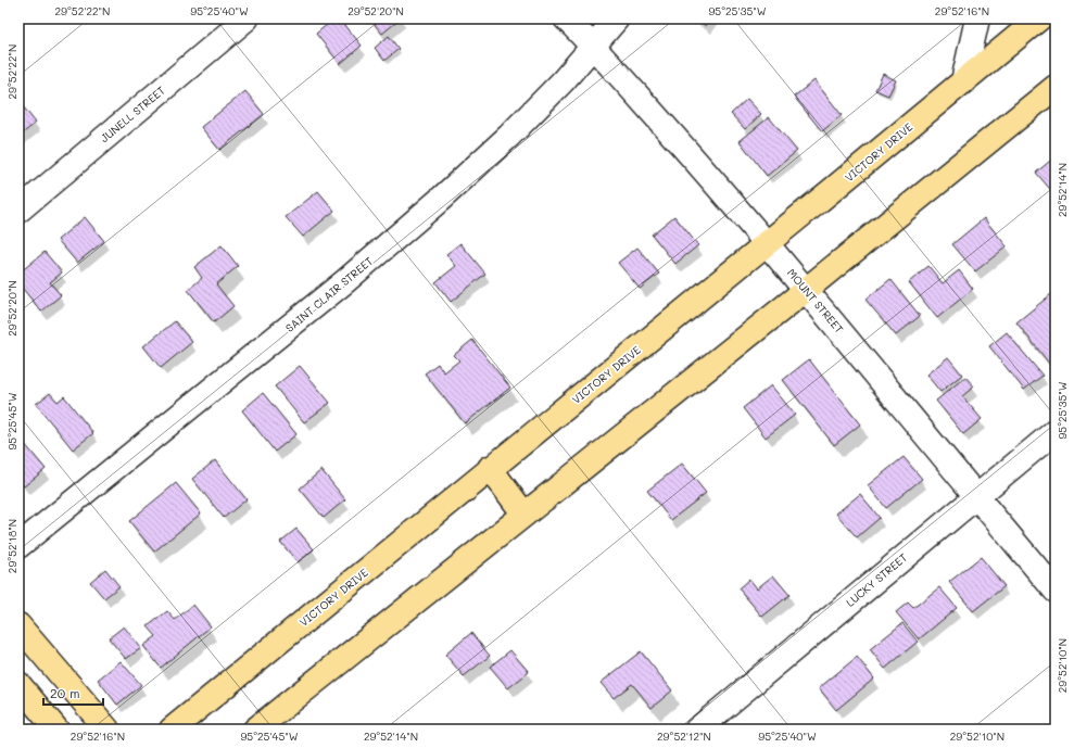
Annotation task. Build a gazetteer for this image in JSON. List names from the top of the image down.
{
  "streets": {
    "main road": ["VICTORY DRIVE"],
    "street": [
      "JUNELL STREET",
      "SAINT CLAIR STREET",
      "MOUNT STREET",
      "LUCKY STREET"
    ]
  },
  "crossings": [
    ["VICTORY DRIVE", "MOUNT STREET"],
    ["SAINT CLAIR STREET", "MOUNT STREET"],
    ["MOUNT STREET", "LUCKY STREET"]
  ],
  "scale_bar": "20 m",
  "coordinates": [
    "29°52'22\"N",
    "95°25'40\"W",
    "29°52'20\"N",
    "95°25'35\"W",
    "29°52'16\"N",
    "29°52'14\"N",
    "95°25'45\"W",
    "29°52'18\"N",
    "29°52'10\"N",
    "29°52'12\"N"
  ]
}
